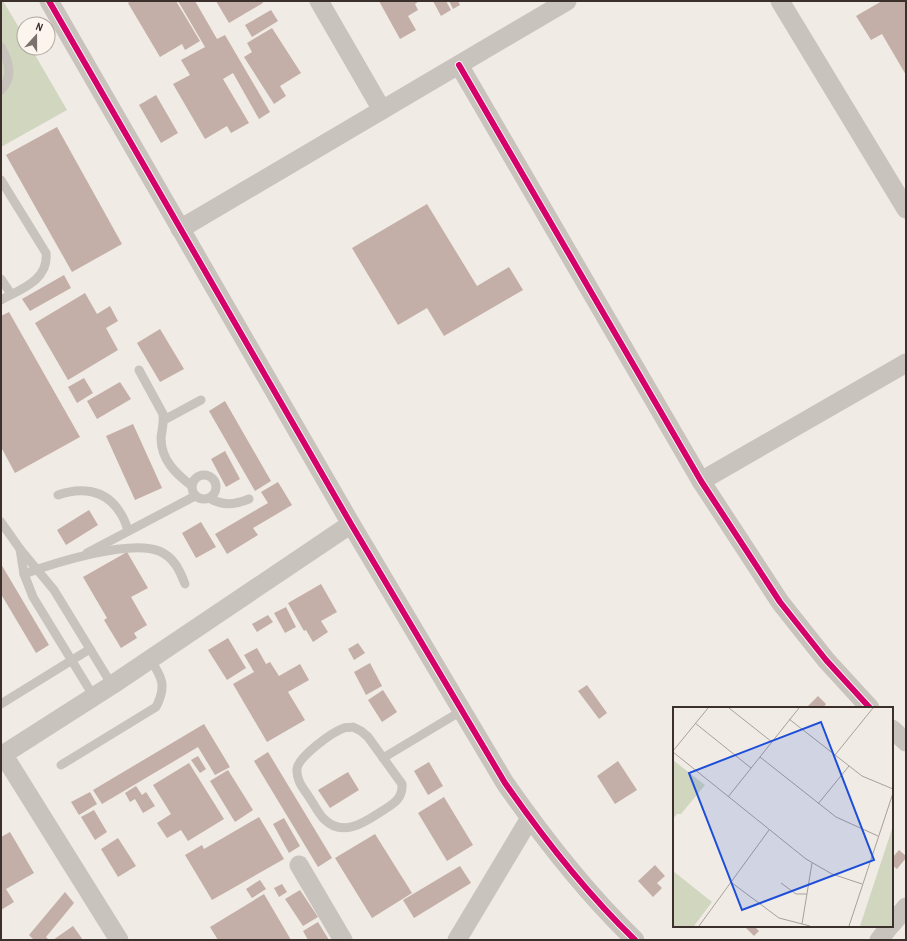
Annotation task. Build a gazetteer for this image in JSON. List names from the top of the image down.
{
  "north": "top"
}
